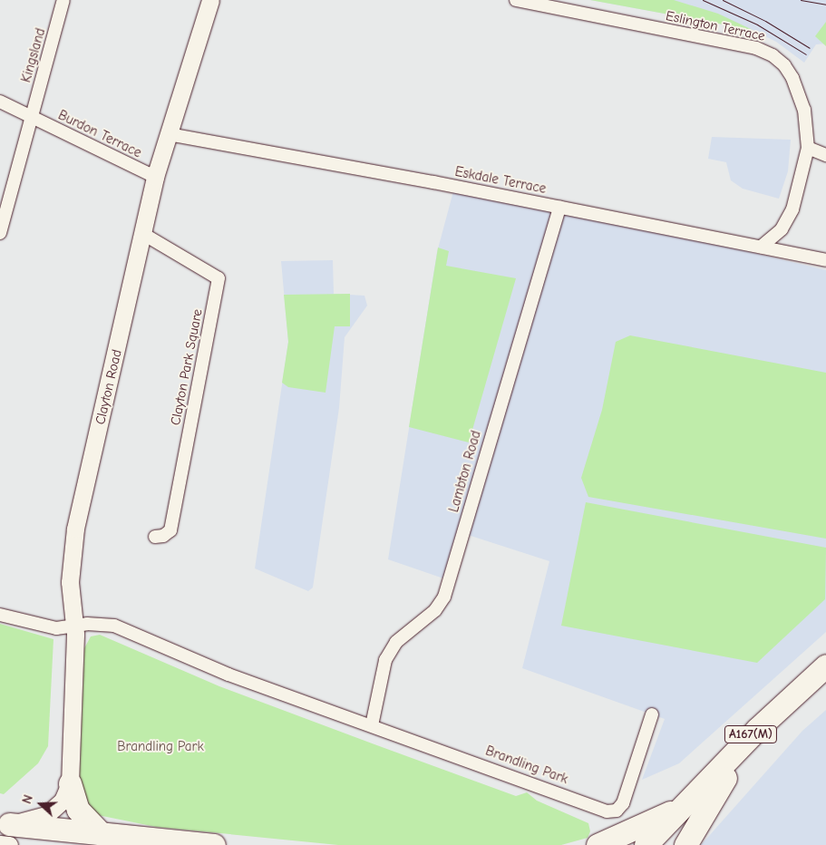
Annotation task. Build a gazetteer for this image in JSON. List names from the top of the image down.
{
  "streets": {
    "highway": ["A167(M)"],
    "street": [
      "Eslington Terrace",
      "Kingsland",
      "Burdon Terrace",
      "Eskdale Terrace",
      "Clayton Park Square",
      "Clayton Road",
      "Lambton Road",
      "Brandling Park"
    ]
  },
  "crossings": [
    ["Kingsland", "Burdon Terrace"],
    ["Burdon Terrace", "Clayton Road"],
    ["Eskdale Terrace", "Clayton Road"],
    ["Eskdale Terrace", "Lambton Road"],
    ["Clayton Park Square", "Clayton Road"],
    ["Clayton Road", "Brandling Park"],
    ["Lambton Road", "Brandling Park"]
  ],
  "parks": ["Brandling Park"],
  "north": "left"
}
